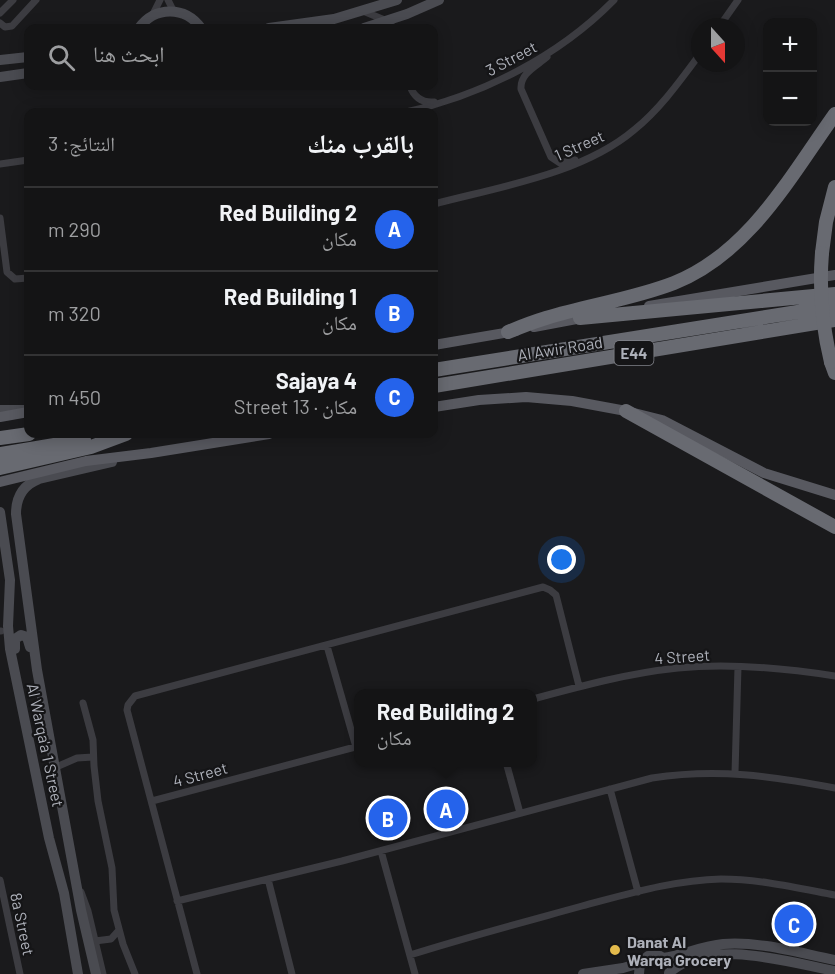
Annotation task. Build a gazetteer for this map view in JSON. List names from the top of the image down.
{
  "streets": {
    "highway": ["Al Awir Road", "E44"],
    "main road": ["Al Warqa'a 1 Street"],
    "street": [
      "3 Street",
      "1 Street",
      "4 Street",
      "8a Street"
    ]
  },
  "places": ["Danat Al Warqa Grocery"],
  "north": "bottom",
  "page": {
    "map_buttons": ["+", "−"],
    "search": "ابحث هنا",
    "heading": ["بالقرب منك", "النتائج: 3"],
    "list": [
      {
        "mark": "A",
        "name": "Red Building 2",
        "note": "مكان",
        "value": "290 m"
      },
      {
        "mark": "B",
        "name": "Red Building 1",
        "note": "مكان",
        "value": "320 m"
      },
      {
        "mark": "C",
        "name": "Sajaya 4",
        "note": "مكان · 13 Street",
        "value": "450 m"
      }
    ],
    "popup": ["Red Building 2", "مكان"],
    "pins": ["A", "B", "C"]
  }
}
